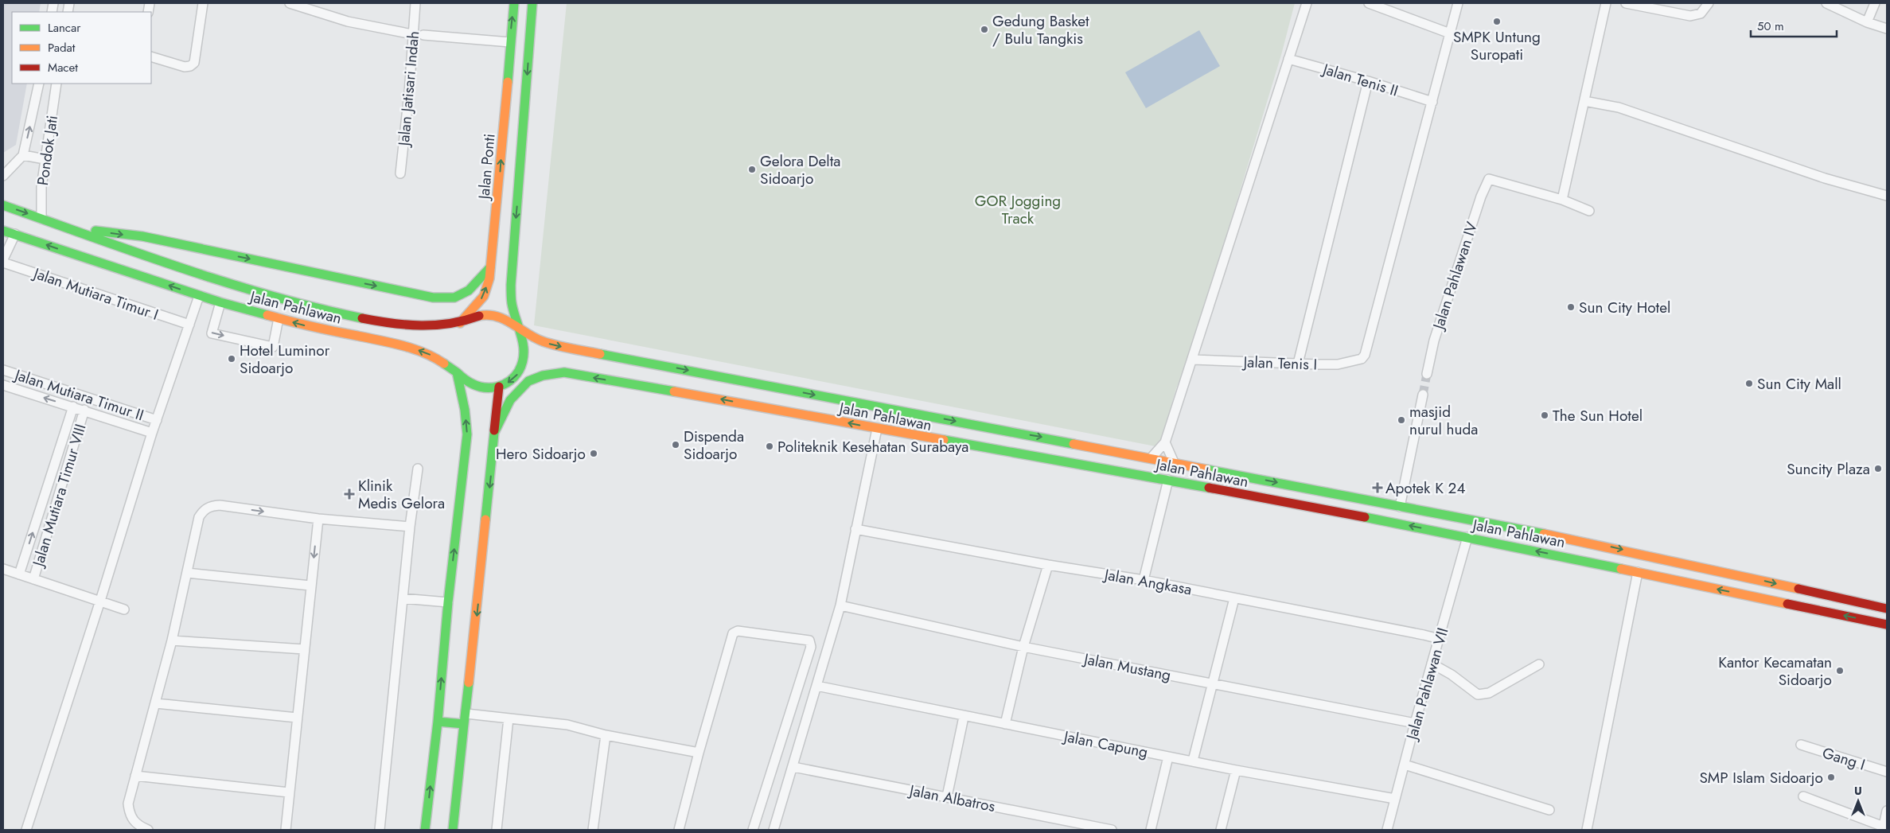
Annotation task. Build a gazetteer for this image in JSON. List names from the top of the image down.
{
  "streets": {
    "main road": ["Jalan Ponti", "Jalan Pahlawan"],
    "street": [
      "Jalan Tenis II",
      "Jalan Jatisari Indah",
      "Pondok Jati",
      "Jalan Pahlawan IV",
      "Jalan Mutiara Timur I",
      "Jalan Tenis I",
      "Jalan Mutiara Timur II",
      "Jalan Mutiara Timur VIII",
      "Jalan Angkasa",
      "Jalan Mustang",
      "Jalan Pahlawan VII",
      "Jalan Capung",
      "Gang I",
      "Jalan Albatros"
    ]
  },
  "crossings": [
    ["Jalan Tenis II", "Jalan Tenis I"],
    ["Pondok Jati", "Jalan Pahlawan"],
    ["Jalan Ponti", "Jalan Pahlawan"],
    ["Jalan Pahlawan", "Jalan Pahlawan VII"],
    ["Jalan Mutiara Timur II", "Jalan Mutiara Timur VIII"],
    ["Jalan Angkasa", "Jalan Pahlawan VII"],
    ["Jalan Mustang", "Jalan Pahlawan VII"],
    ["Jalan Pahlawan VII", "Jalan Capung"]
  ],
  "parks": ["GOR Jogging Track"],
  "places": {
    "other": [
      "SMPK Untung Suropati",
      "Gedung Basket / Bulu Tangkis",
      "Gelora Delta Sidoarjo",
      "Sun City Hotel",
      "Hotel Luminor Sidoarjo",
      "Sun City Mall",
      "The Sun Hotel",
      "masjid nurul huda",
      "Dispenda Sidoarjo",
      "Politeknik Kesehatan Surabaya",
      "Hero Sidoarjo",
      "Suncity Plaza",
      "Kantor Kecamatan Sidoarjo",
      "SMP Islam Sidoarjo"
    ],
    "health": ["Apotek K 24", "Klinik Medis Gelora"]
  },
  "legend": ["Lancar", "Padat", "Macet"],
  "scale_bar": "50 m",
  "north": "top"
}
